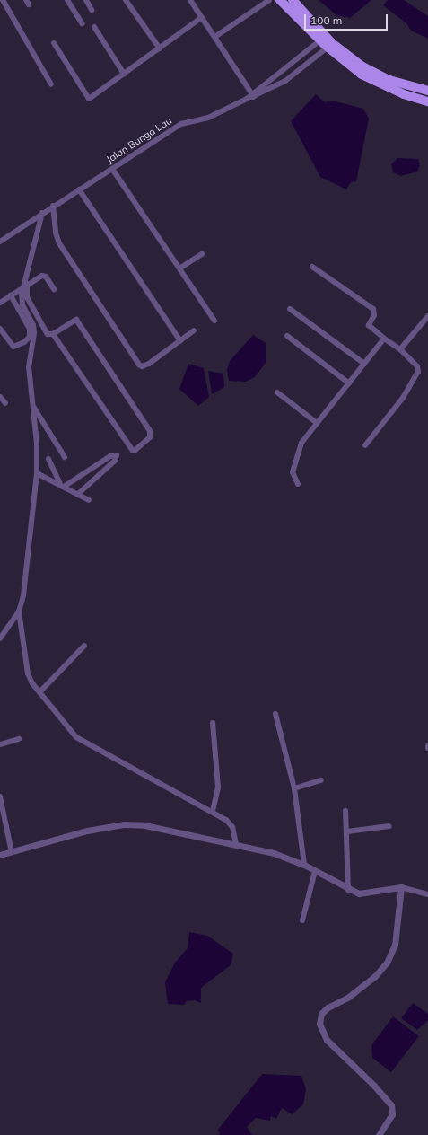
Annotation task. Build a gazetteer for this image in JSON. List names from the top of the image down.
{
  "streets": {
    "street": ["Jalan Bunga Lau"]
  },
  "scale_bar": "100 m"
}
